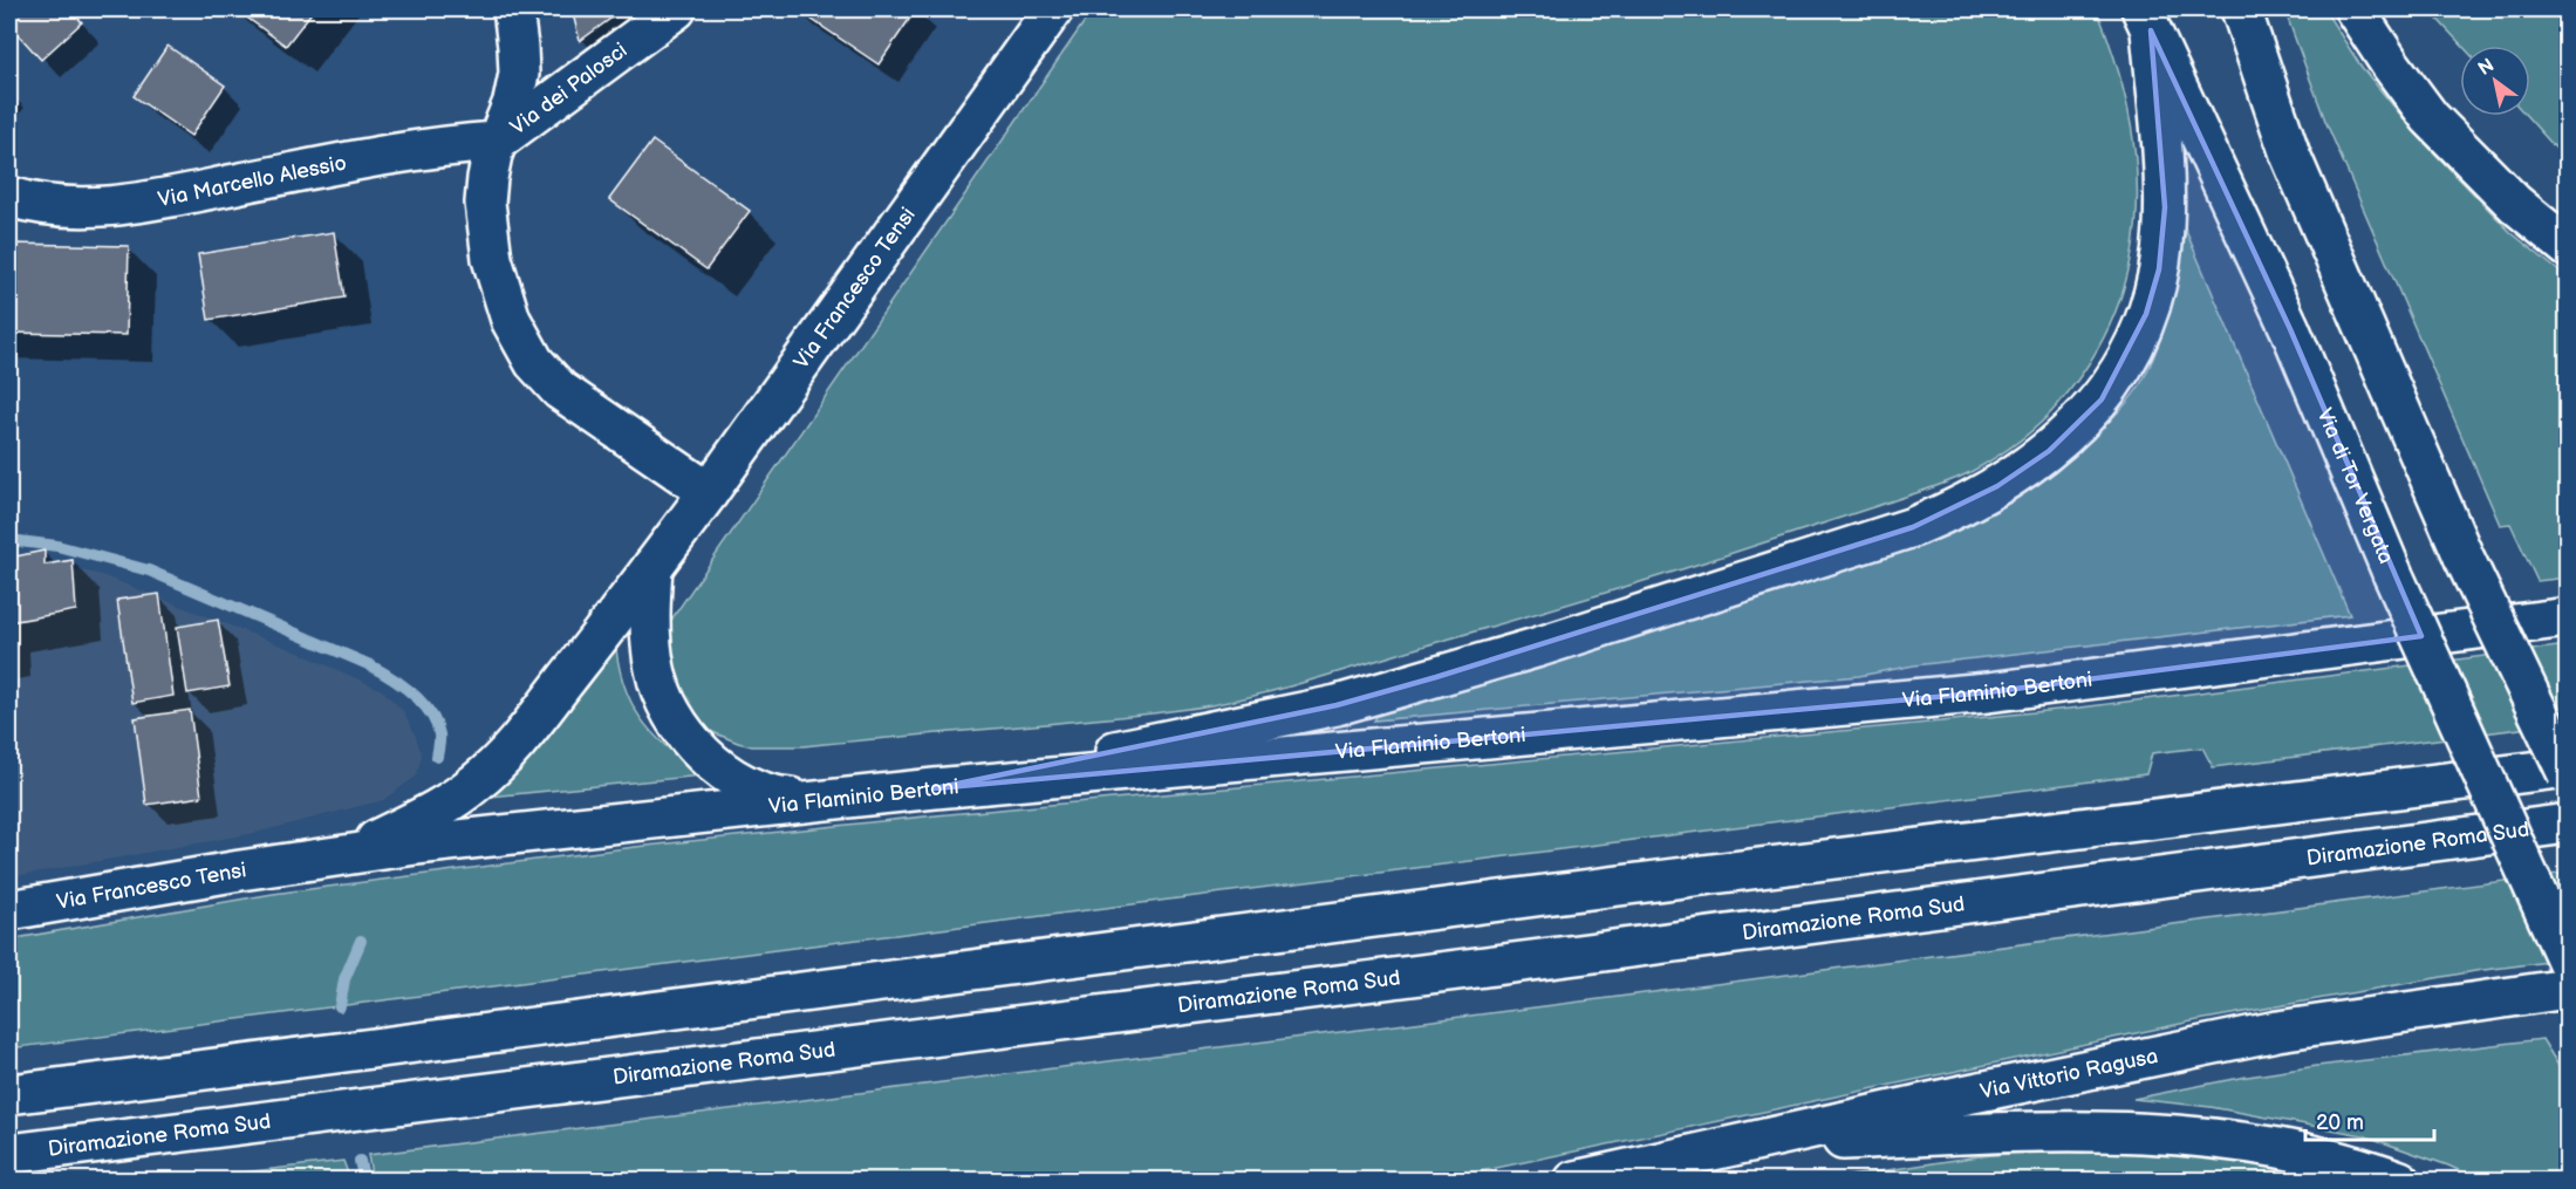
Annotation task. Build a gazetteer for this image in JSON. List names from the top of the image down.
{
  "streets": {
    "main road": [
      "Via dei Palosci",
      "Via Marcello Alessio",
      "Via Francesco Tensi",
      "Via di Tor Vergata",
      "Via Flaminio Bertoni",
      "Diramazione Roma Sud",
      "Via Vittorio Ragusa"
    ]
  },
  "crossings": [
    ["Via dei Palosci", "Via Marcello Alessio"],
    ["Via Francesco Tensi", "Via Flaminio Bertoni"]
  ],
  "scale_bar": "20 m",
  "north": "top left"
}
